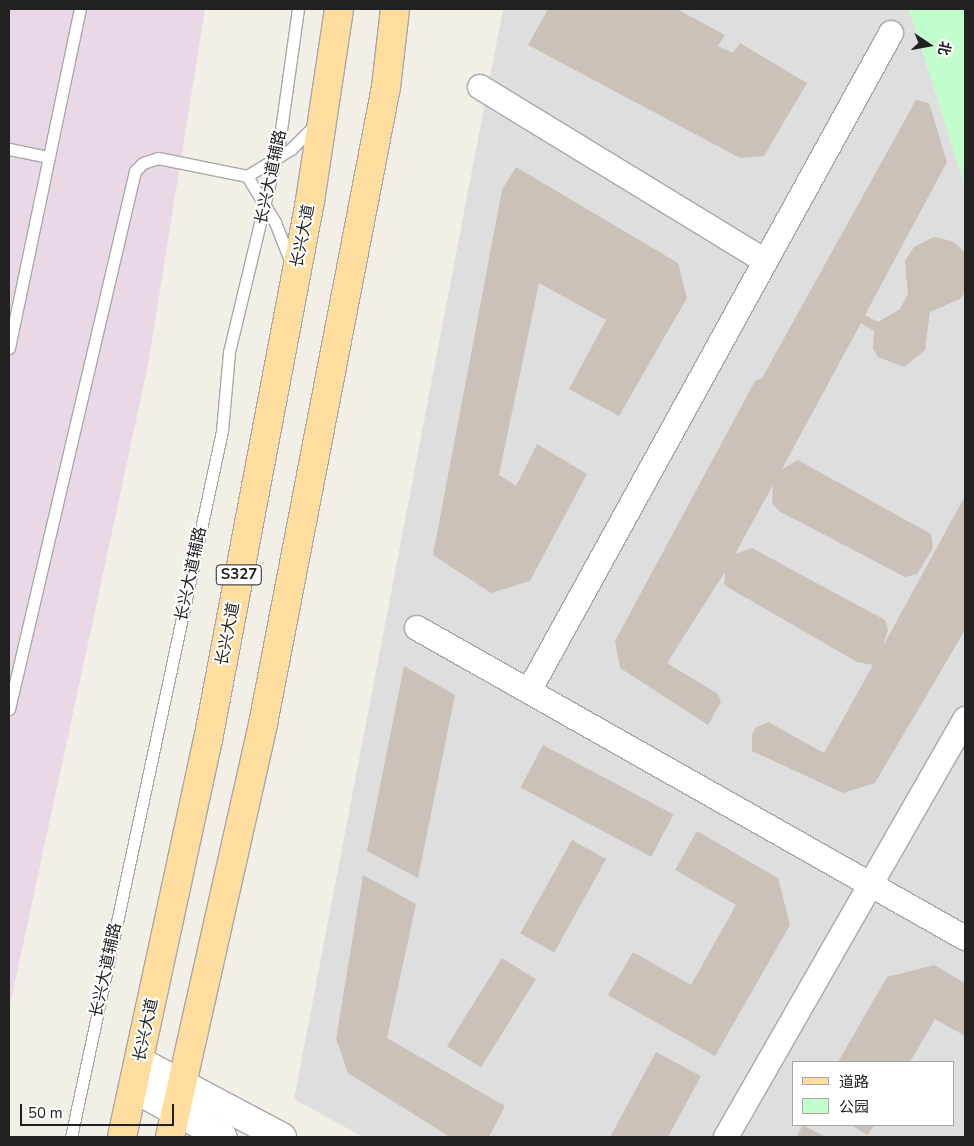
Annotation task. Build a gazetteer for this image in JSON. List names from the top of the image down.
{
  "streets": {
    "main road": ["长兴大道", "S327"],
    "lane": ["长兴大道辅路"]
  },
  "legend": ["道路", "公园"],
  "scale_bar": "50 m",
  "north": "right"
}
